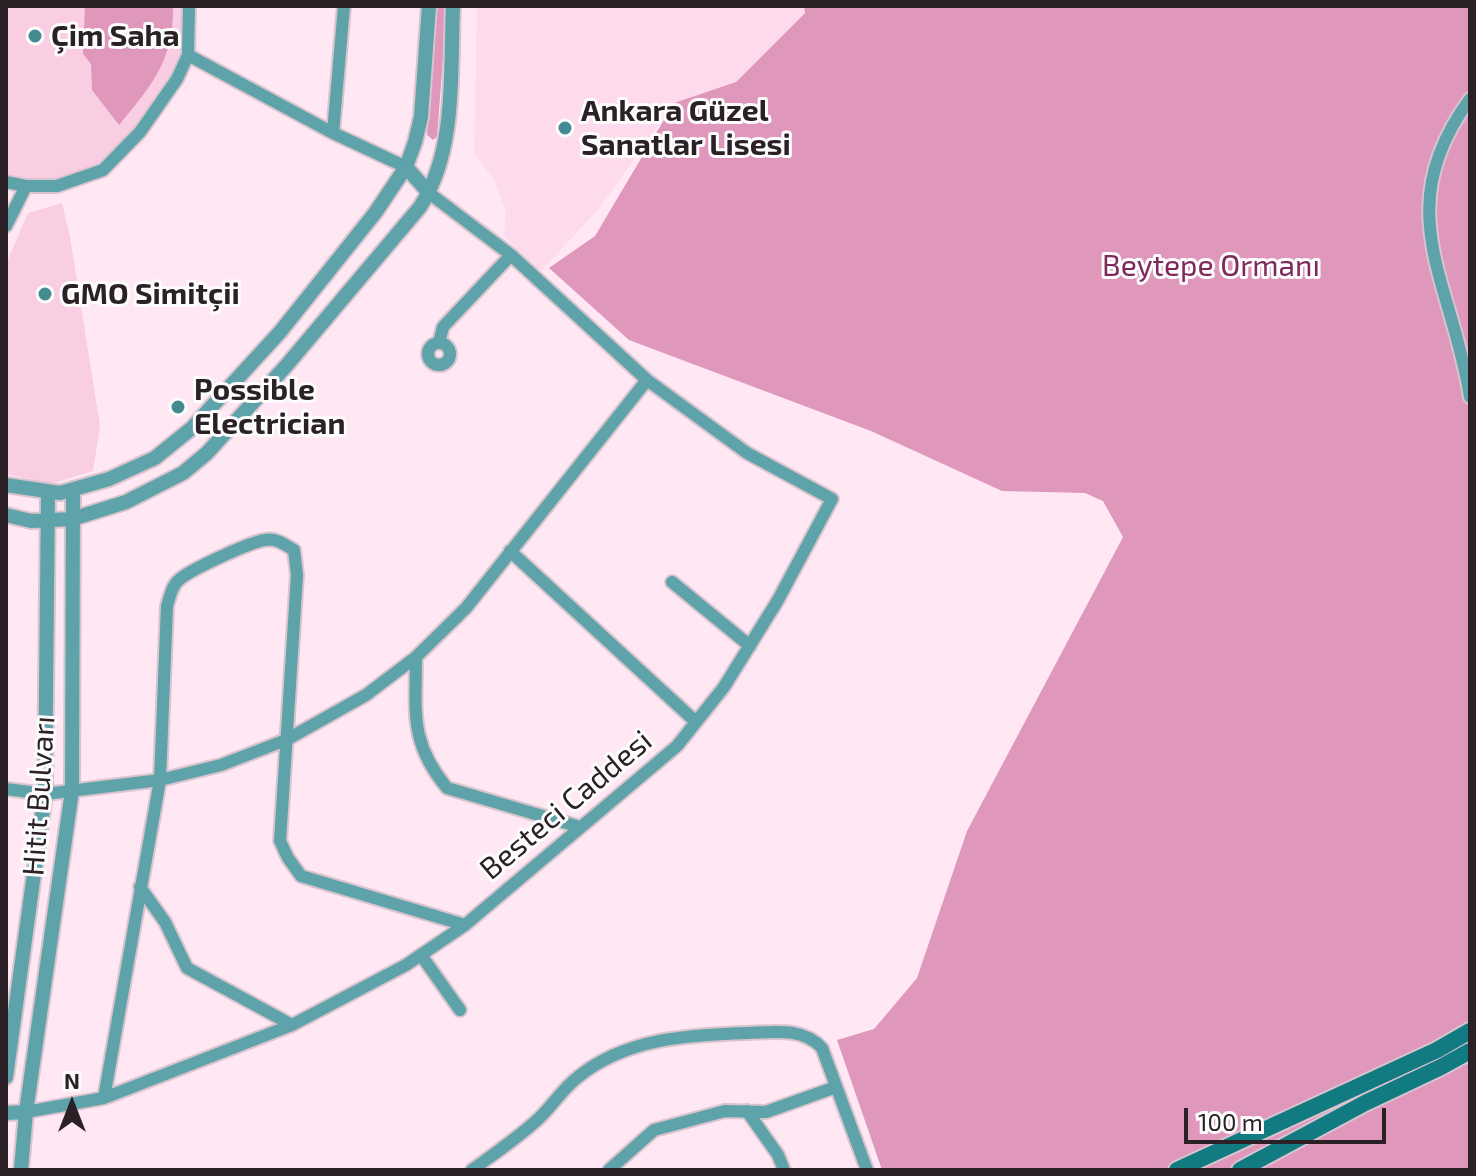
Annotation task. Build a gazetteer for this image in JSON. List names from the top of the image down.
{
  "streets": {
    "street": ["Hitit Bulvarı", "Besteci Caddesi"]
  },
  "crossings": [
    ["Hitit Bulvarı", "Besteci Caddesi"]
  ],
  "parks": ["Beytepe Ormanı"],
  "places": [
    "Çim Saha",
    "Ankara Güzel Sanatlar Lisesi",
    "GMO Simitçii",
    "Possible Electrician"
  ],
  "scale_bar": "100 m",
  "north": "top"
}
